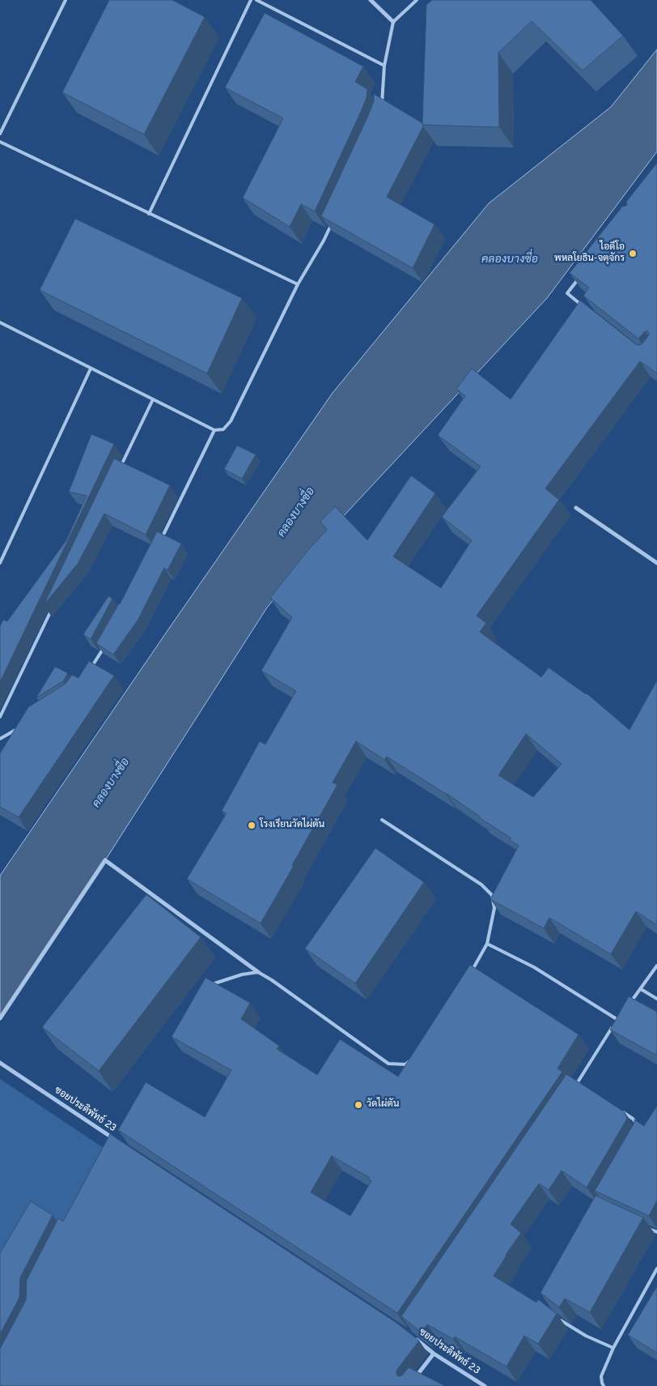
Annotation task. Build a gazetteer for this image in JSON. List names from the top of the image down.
{
  "streets": {
    "street": ["ซอยประดิพัทธ์ 23"]
  },
  "water": ["คลองบางซื่อ"],
  "places": ["ไอดีโอ พหลโยธิน-จตุจักร", "โรงเรียนวัดไผ่ตัน", "วัดไผ่ตัน"]
}
